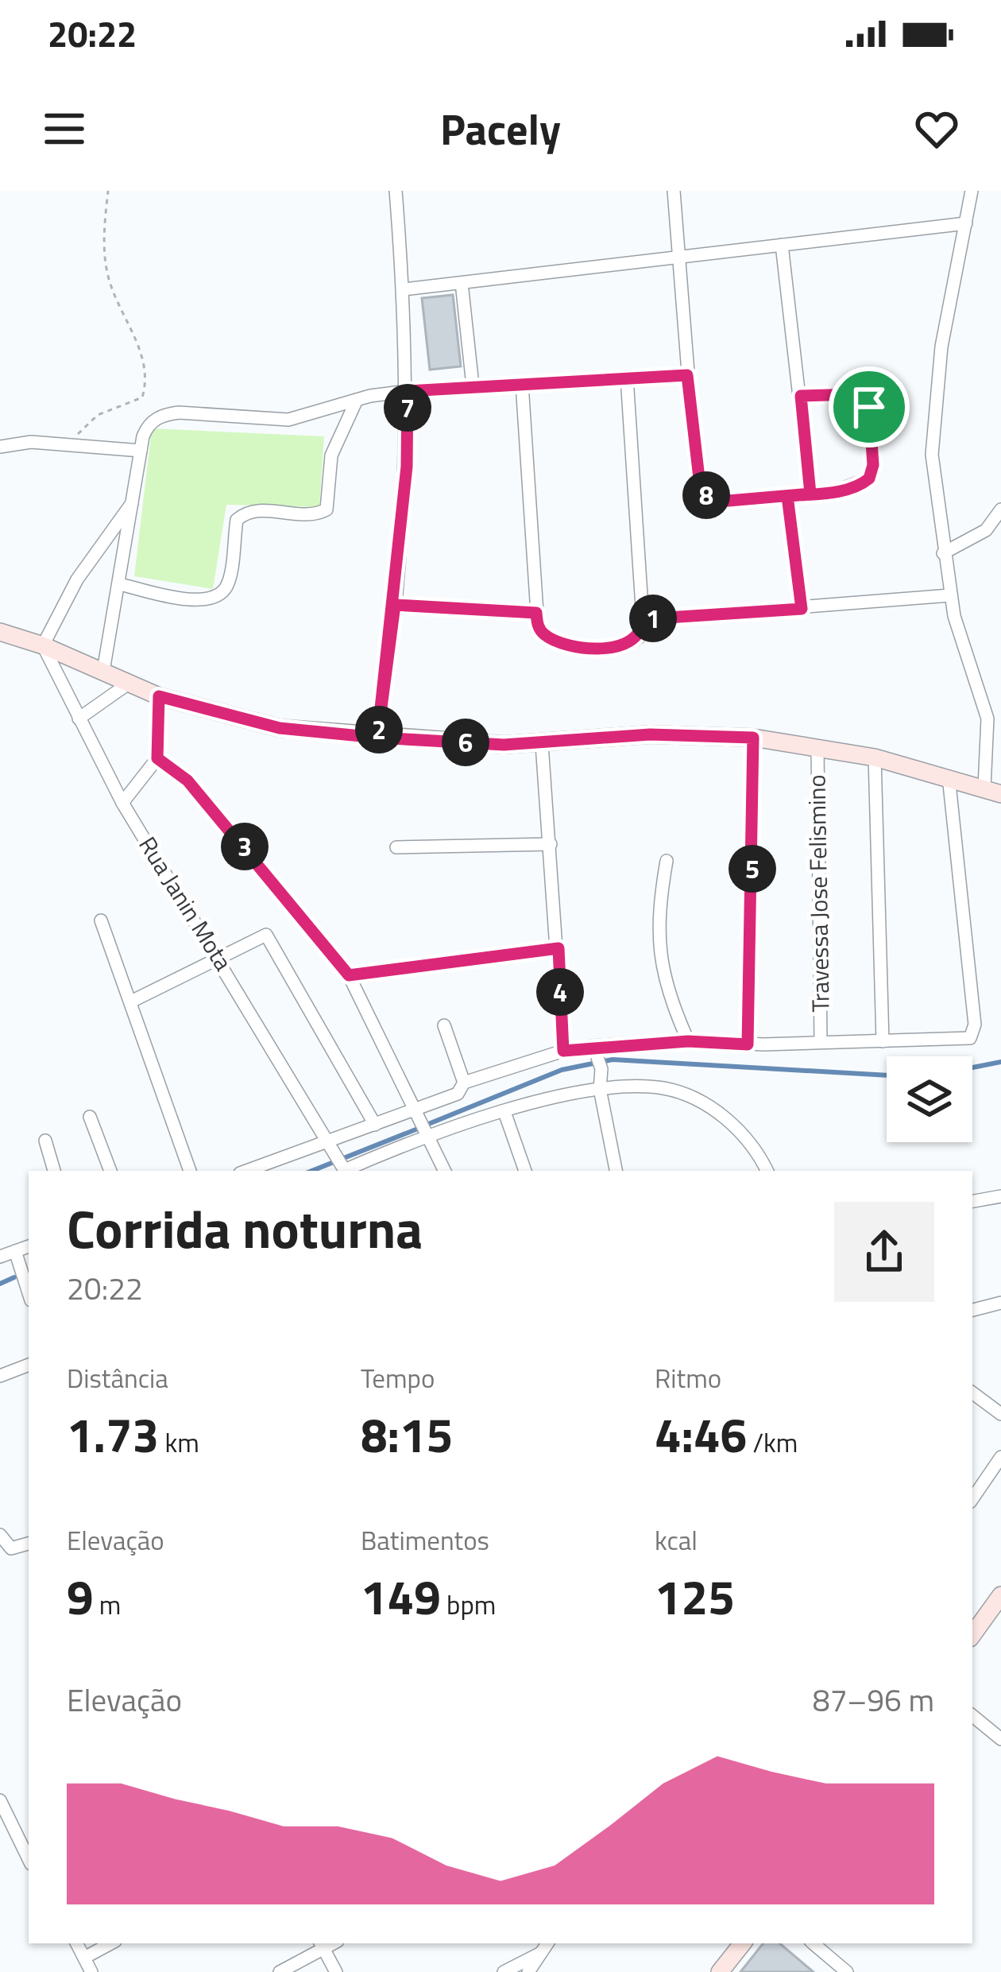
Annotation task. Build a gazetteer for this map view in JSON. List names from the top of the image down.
{
  "streets": {
    "street": ["Travessa Jose Felismino", "Rua Janin Mota"]
  },
  "page": {
    "status": "20:22",
    "header": "Pacely",
    "pins": [
      "7",
      "8",
      "1",
      "2",
      "6",
      "3",
      "5",
      "4"
    ],
    "heading": ["Corrida noturna", "20:22"],
    "stats": [
      ["Distância", "1.73 km"],
      ["Tempo", "8:15"],
      ["Ritmo", "4:46 /km"],
      ["Elevação", "9 m"],
      ["Batimentos", "149 bpm"],
      ["kcal", "125"]
    ],
    "chart": ["Elevação", "87–96 m"]
  }
}
